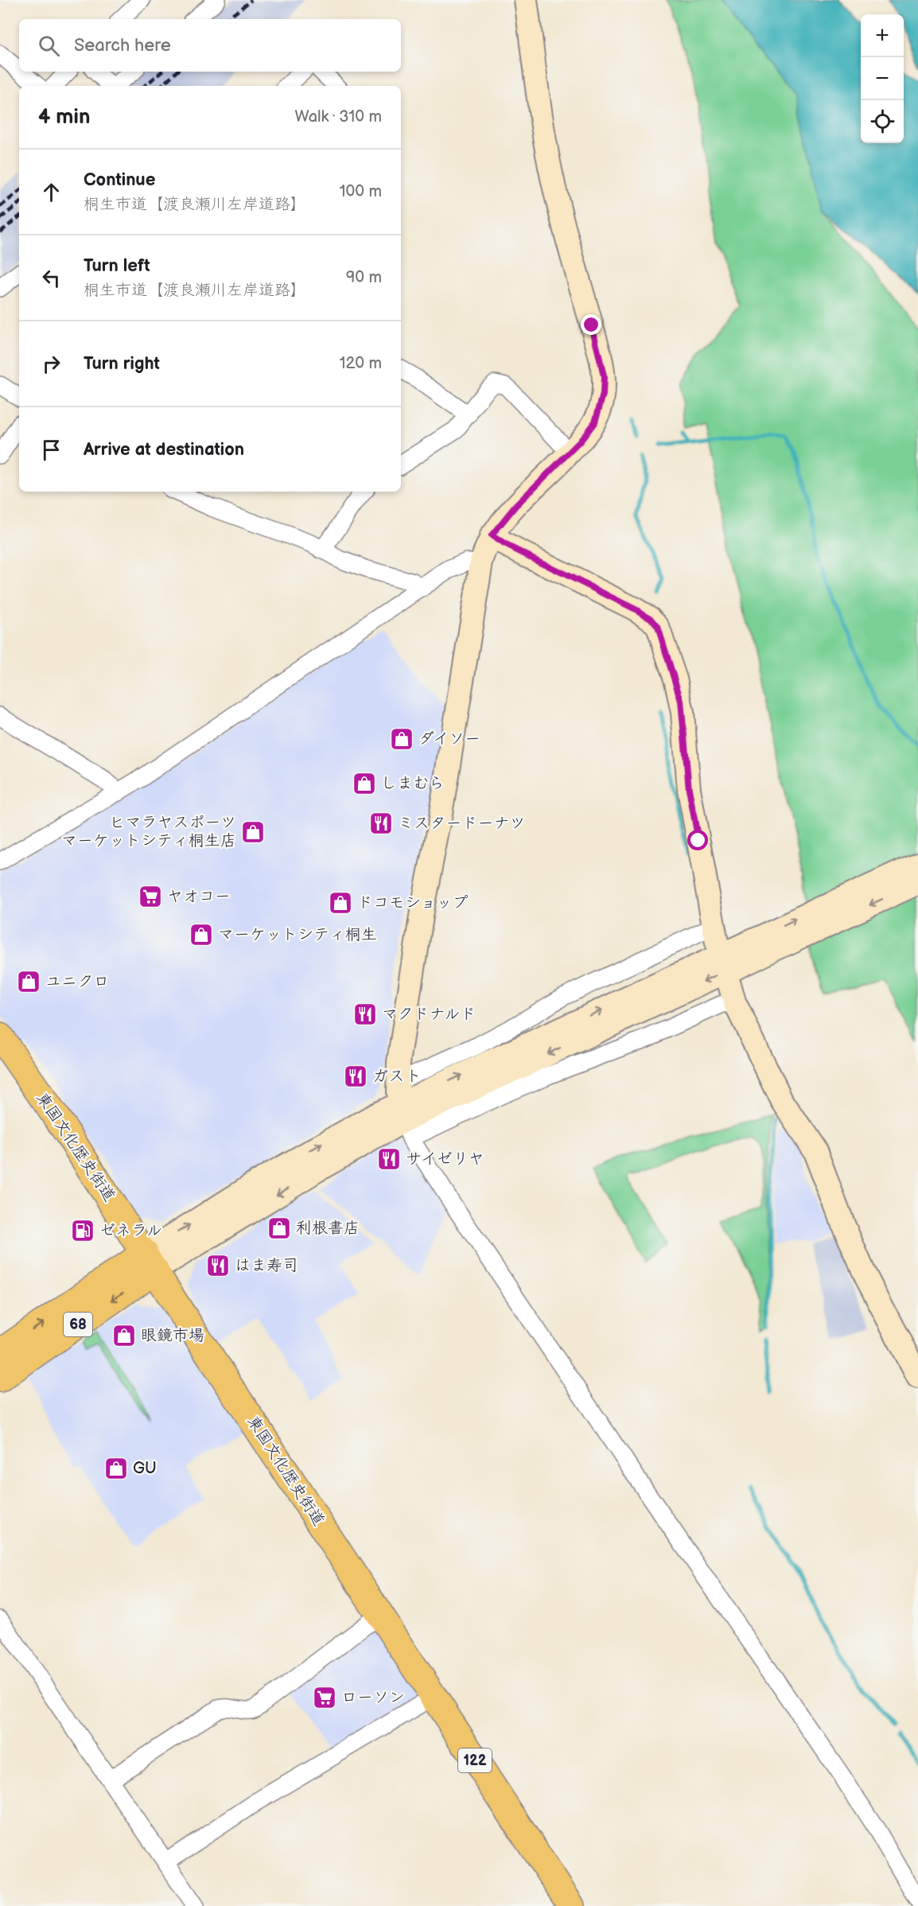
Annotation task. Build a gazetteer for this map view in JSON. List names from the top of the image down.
{
  "streets": {
    "main road": ["東国文化歴史街道", "68", "122"]
  },
  "crossings": [
    ["東国文化歴史街道", "68"]
  ],
  "places": {
    "shop": [
      "ダイソー",
      "しまむら",
      "ヒマラヤスポーツ マーケットシティ桐生店",
      "ドコモショップ",
      "マーケットシティ桐生",
      "ユニクロ",
      "利根書店",
      "眼鏡市場",
      "GU"
    ],
    "restaurant": [
      "ミスタードーナツ",
      "マクドナルド",
      "ガスト",
      "サイゼリヤ",
      "はま寿司"
    ],
    "supermarket": ["ヤオコー", "ローソン"],
    "fuel station": ["ゼネラル"]
  },
  "page": {
    "map_buttons": ["+", "−"],
    "search": "Search here",
    "heading": ["4 min", "Walk · 310 m"],
    "list": [
      ["Continue", "桐生市道【渡良瀬川左岸道路】", "100 m"],
      ["Turn left", "桐生市道【渡良瀬川左岸道路】", "90 m"],
      ["Turn right", "120 m"],
      "Arrive at destination"
    ]
  }
}
